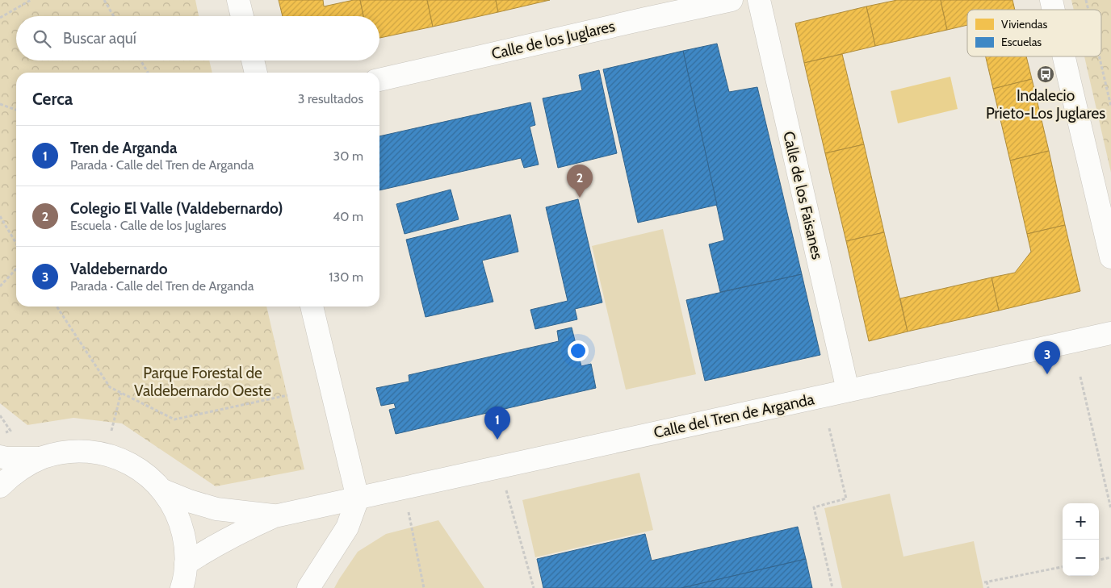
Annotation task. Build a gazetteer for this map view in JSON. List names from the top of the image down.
{
  "streets": {
    "street": ["Calle de los Juglares", "Calle de los Faisanes", "Calle del Tren de Arganda"]
  },
  "crossings": [
    ["Calle de los Faisanes", "Calle del Tren de Arganda"]
  ],
  "parks": ["Parque Forestal de Valdebernardo Oeste"],
  "places": {
    "bus stop": ["Indalecio Prieto-Los Juglares"]
  },
  "legend": ["Viviendas", "Escuelas"],
  "page": {
    "search": "Buscar aquí",
    "heading": ["Cerca", "3 resultados"],
    "list": [
      {
        "mark": "1",
        "name": "Tren de Arganda",
        "note": "Parada · Calle del Tren de Arganda",
        "value": "30 m"
      },
      {
        "mark": "2",
        "name": "Colegio El Valle (Valdebernardo)",
        "note": "Escuela · Calle de los Juglares",
        "value": "40 m"
      },
      {
        "mark": "3",
        "name": "Valdebernardo",
        "note": "Parada · Calle del Tren de Arganda",
        "value": "130 m"
      }
    ],
    "pins": ["2", "3", "1"],
    "map_buttons": ["+", "−"]
  }
}
